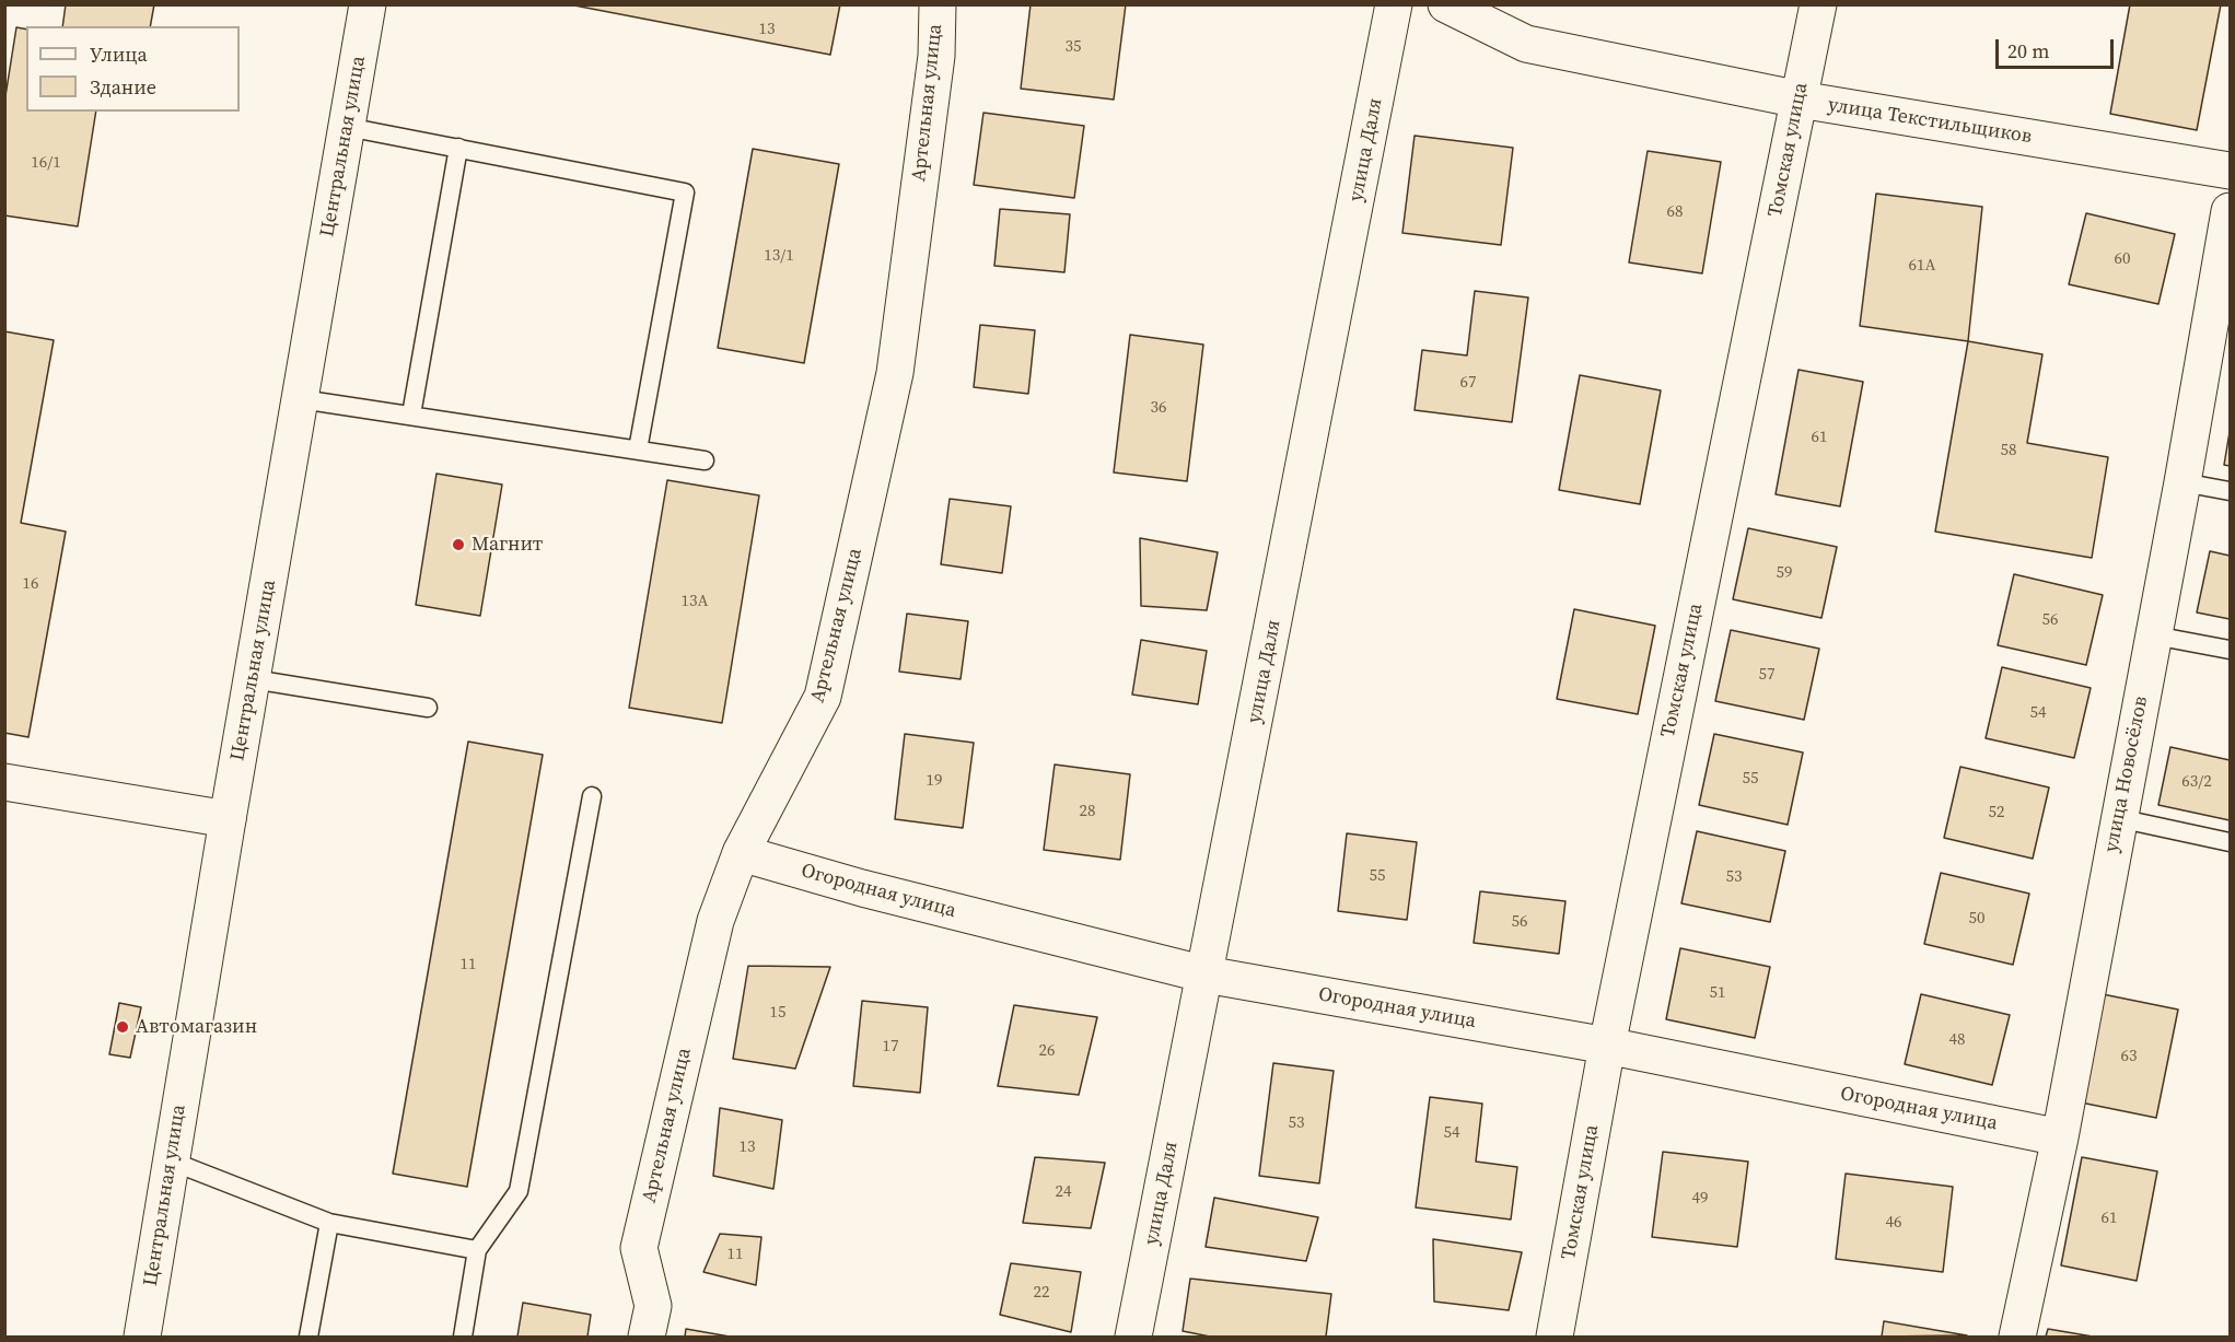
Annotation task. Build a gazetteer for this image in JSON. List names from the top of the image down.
{
  "streets": {
    "street": [
      "Артельная улица",
      "улица Текстильщиков",
      "Центральная улица",
      "улица Даля",
      "Томская улица",
      "улица Новосёлов",
      "Огородная улица"
    ]
  },
  "crossings": [
    ["Артельная улица", "Огородная улица"],
    ["улица Текстильщиков", "Томская улица"],
    ["улица Даля", "Огородная улица"],
    ["Томская улица", "Огородная улица"],
    ["улица Новосёлов", "Огородная улица"]
  ],
  "places": ["Магнит", "Автомагазин"],
  "house_numbers": [
    "13",
    "35",
    "16/1",
    "68",
    "13/1",
    "60",
    "61А",
    "67",
    "36",
    "61",
    "58",
    "59",
    "16",
    "13А",
    "56",
    "57",
    "54",
    "55",
    "19",
    "63/2",
    "28",
    "52",
    "55",
    "53",
    "50",
    "56",
    "11",
    "51",
    "15",
    "48",
    "17",
    "26",
    "63",
    "53",
    "54",
    "13",
    "24",
    "49",
    "61",
    "46",
    "11",
    "22"
  ],
  "legend": ["Улица", "Здание"],
  "scale_bar": "20 m"
}
